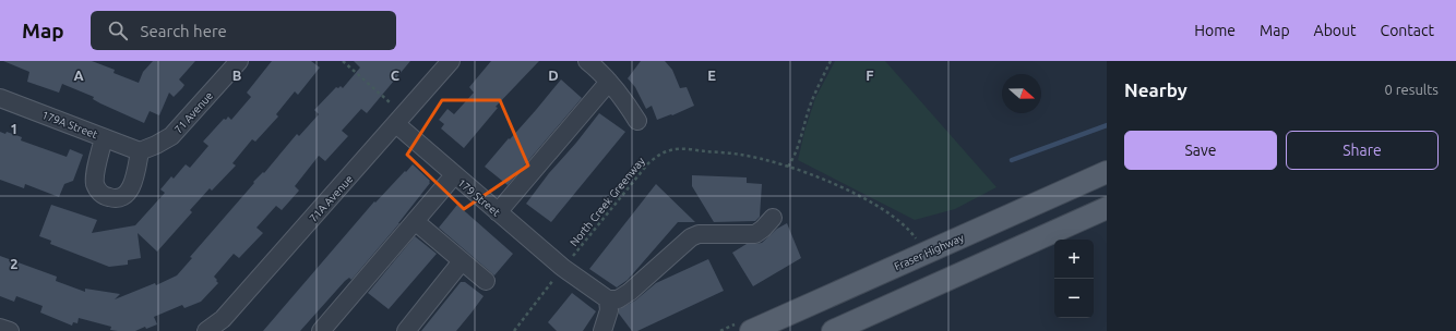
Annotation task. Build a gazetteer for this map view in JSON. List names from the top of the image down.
{
  "streets": {
    "main road": ["Fraser Highway"],
    "street": [
      "71 Avenue",
      "179A Street",
      "179 Street",
      "71A Avenue"
    ],
    "path": ["North Creek Greenway"]
  },
  "crossings": [
    ["71 Avenue", "179A Street"],
    ["179 Street", "71A Avenue"],
    ["179 Street", "North Creek Greenway"]
  ],
  "north": "right",
  "page": {
    "header": "Map",
    "search": "Search here",
    "nav": [
      "Home",
      "Map",
      "About",
      "Contact"
    ],
    "heading": ["Nearby", "0 results"],
    "buttons": ["Save", "Share"],
    "map_buttons": ["+", "−"]
  },
  "grid": {
    "columns": [
      "A",
      "B",
      "C",
      "D",
      "E",
      "F"
    ],
    "rows": ["1", "2"]
  }
}
